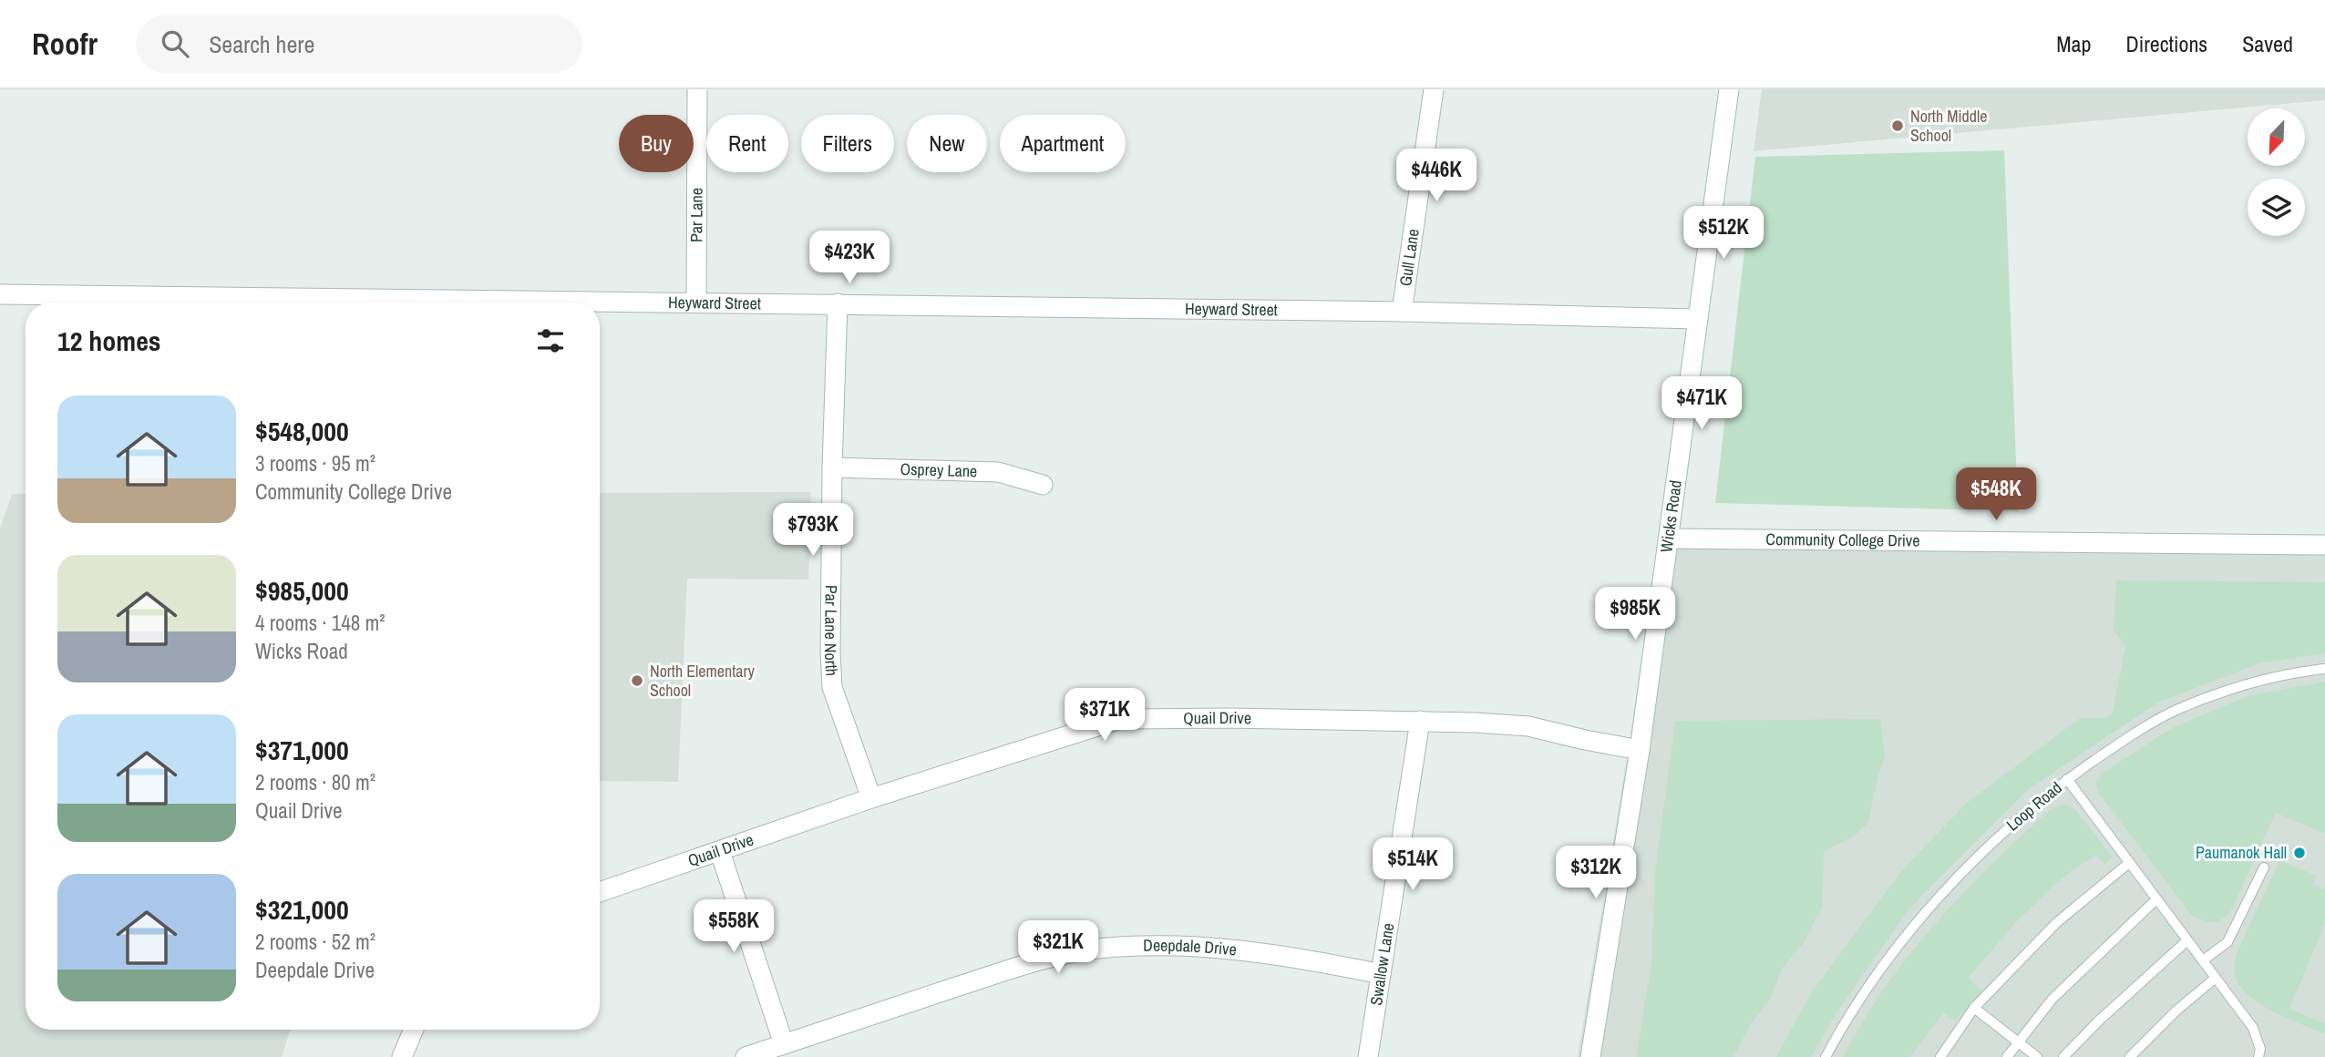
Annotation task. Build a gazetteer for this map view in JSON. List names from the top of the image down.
{
  "streets": {
    "street": [
      "Par Lane",
      "Gull Lane",
      "Heyward Street",
      "Osprey Lane",
      "Wicks Road",
      "Community College Drive",
      "Par Lane North",
      "Quail Drive",
      "Deepdale Drive",
      "Swallow Lane"
    ],
    "lane": ["Loop Road"]
  },
  "crossings": [
    ["Par Lane", "Heyward Street"],
    ["Gull Lane", "Heyward Street"],
    ["Heyward Street", "Wicks Road"],
    ["Heyward Street", "Par Lane North"],
    ["Osprey Lane", "Par Lane North"],
    ["Wicks Road", "Community College Drive"],
    ["Wicks Road", "Quail Drive"],
    ["Par Lane North", "Quail Drive"],
    ["Quail Drive", "Swallow Lane"],
    ["Deepdale Drive", "Swallow Lane"]
  ],
  "places": ["North Middle School", "North Elementary School", "Paumanok Hall"],
  "north": "bottom left",
  "page": {
    "header": "Roofr",
    "search": "Search here",
    "nav": ["Map", "Directions", "Saved"],
    "chip": [
      "Buy",
      "Rent",
      "Filters",
      "New",
      "Apartment"
    ],
    "price": [
      "$446K",
      "$512K",
      "$423K",
      "$471K",
      "$548K",
      "$793K",
      "$985K",
      "$371K",
      "$514K",
      "$312K",
      "$558K",
      "$321K"
    ],
    "heading": "12 homes",
    "list": [
      {
        "name": "$548,000",
        "note": "3 rooms · 95 m² · Community College Drive"
      },
      {
        "name": "$985,000",
        "note": "4 rooms · 148 m² · Wicks Road"
      },
      {
        "name": "$371,000",
        "note": "2 rooms · 80 m² · Quail Drive"
      },
      {
        "name": "$321,000",
        "note": "2 rooms · 52 m² · Deepdale Drive"
      }
    ]
  }
}
